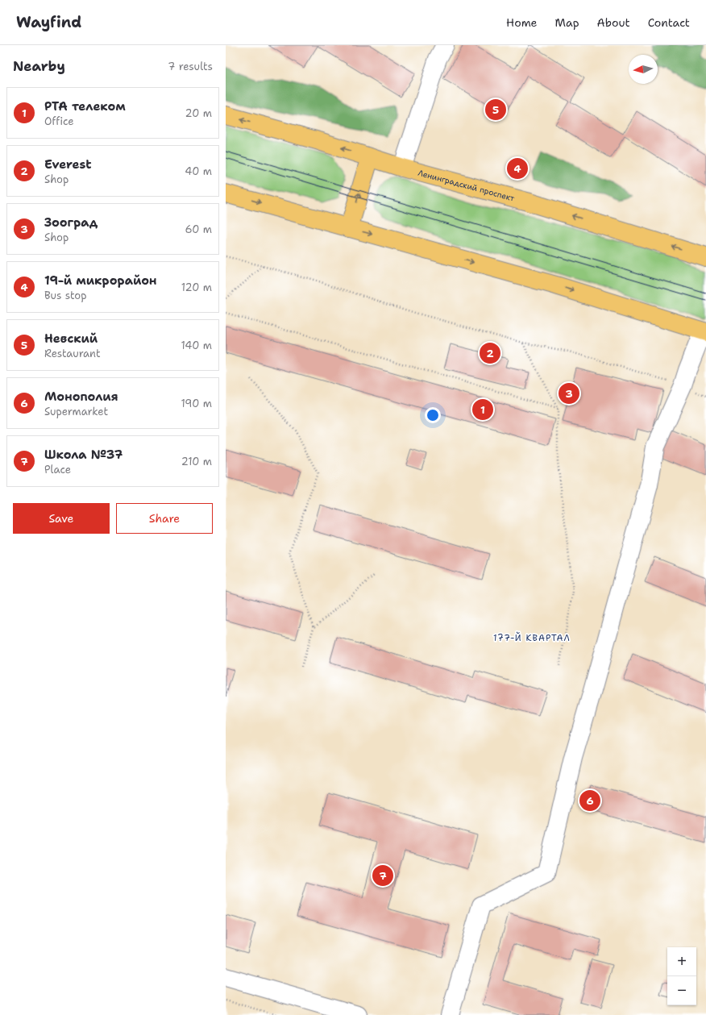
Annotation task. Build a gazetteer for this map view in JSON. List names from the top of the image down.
{
  "streets": {
    "main road": ["Ленинградский проспект"]
  },
  "districts": ["177-Й КВАРТАЛ"],
  "north": "left",
  "page": {
    "header": "Wayfind",
    "nav": [
      "Home",
      "Map",
      "About",
      "Contact"
    ],
    "heading": ["Nearby", "7 results"],
    "list": [
      {
        "mark": "1",
        "name": "РТА телеком",
        "note": "Office",
        "value": "20 m"
      },
      {
        "mark": "2",
        "name": "Everest",
        "note": "Shop",
        "value": "40 m"
      },
      {
        "mark": "3",
        "name": "Зооград",
        "note": "Shop",
        "value": "60 m"
      },
      {
        "mark": "4",
        "name": "19-й микрорайон",
        "note": "Bus stop",
        "value": "120 m"
      },
      {
        "mark": "5",
        "name": "Невский",
        "note": "Restaurant",
        "value": "140 m"
      },
      {
        "mark": "6",
        "name": "Монополия",
        "note": "Supermarket",
        "value": "190 m"
      },
      {
        "mark": "7",
        "name": "Школа №37",
        "note": "Place",
        "value": "210 m"
      }
    ],
    "pins": [
      "5",
      "4",
      "2",
      "3",
      "1",
      "6",
      "7"
    ],
    "buttons": ["Save", "Share"],
    "map_buttons": ["+", "−"]
  }
}
